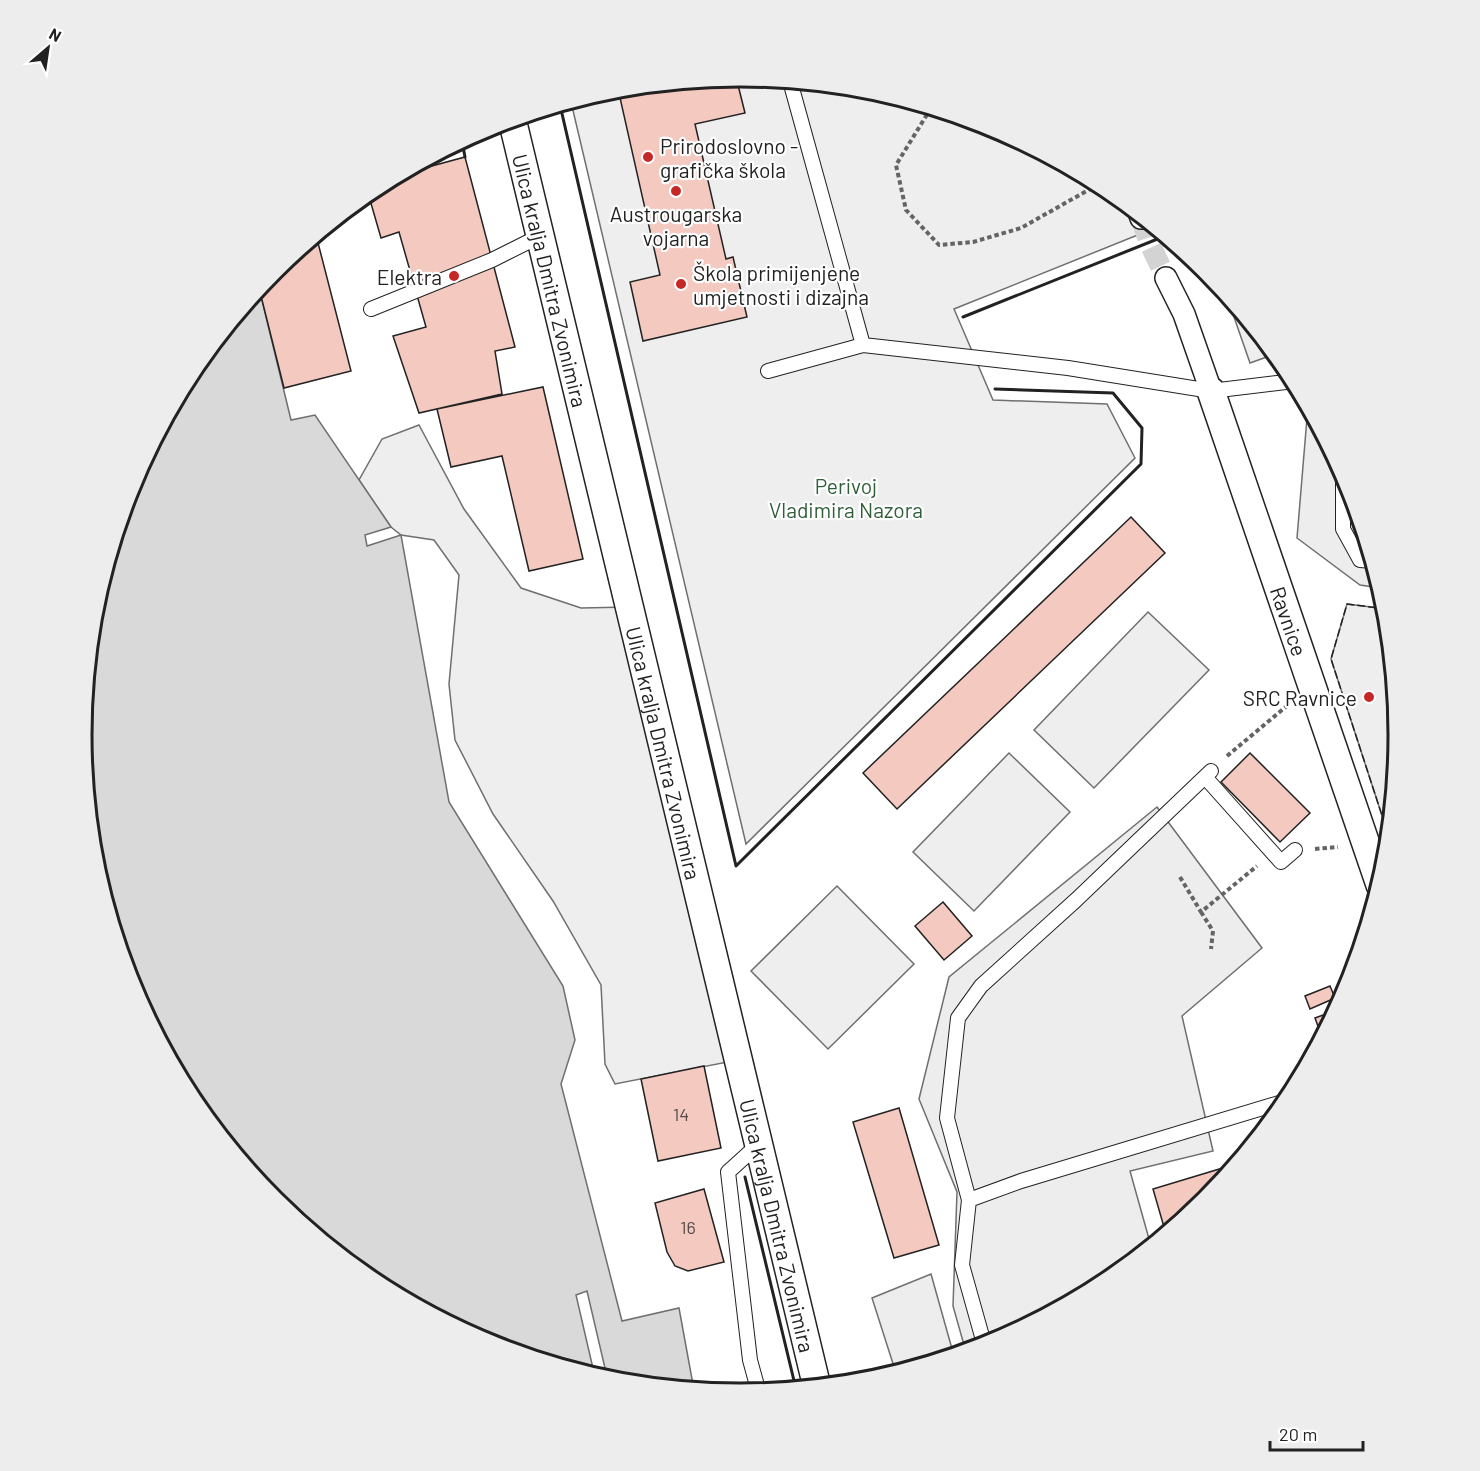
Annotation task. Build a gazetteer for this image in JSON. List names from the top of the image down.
{
  "streets": {
    "street": ["Ulica kralja Dmitra Zvonimira", "Ravnice"]
  },
  "parks": ["Perivoj Vladimira Nazora"],
  "places": [
    "Prirodoslovno - grafička škola",
    "Austrougarska vojarna",
    "Elektra",
    "Škola primijenjene umjetnosti i dizajna",
    "SRC Ravnice"
  ],
  "house_numbers": ["14", "16"],
  "scale_bar": "20 m",
  "north": "top right"
}
